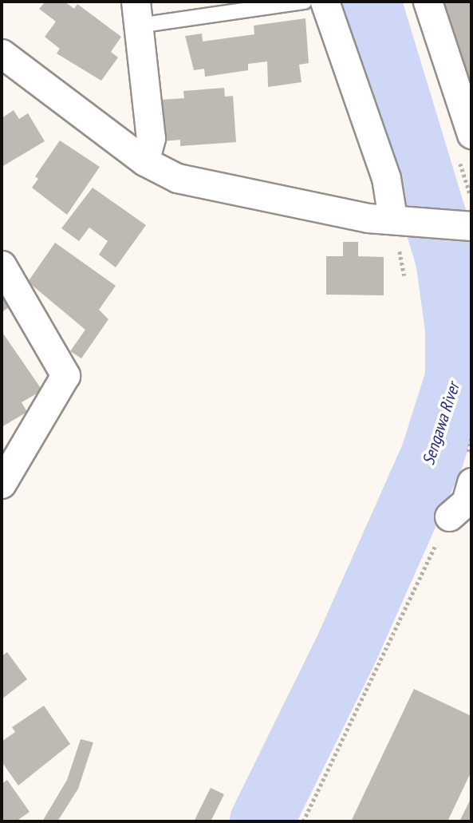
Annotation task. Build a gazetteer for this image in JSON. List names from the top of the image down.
{
  "water": ["Sengawa River"]
}
